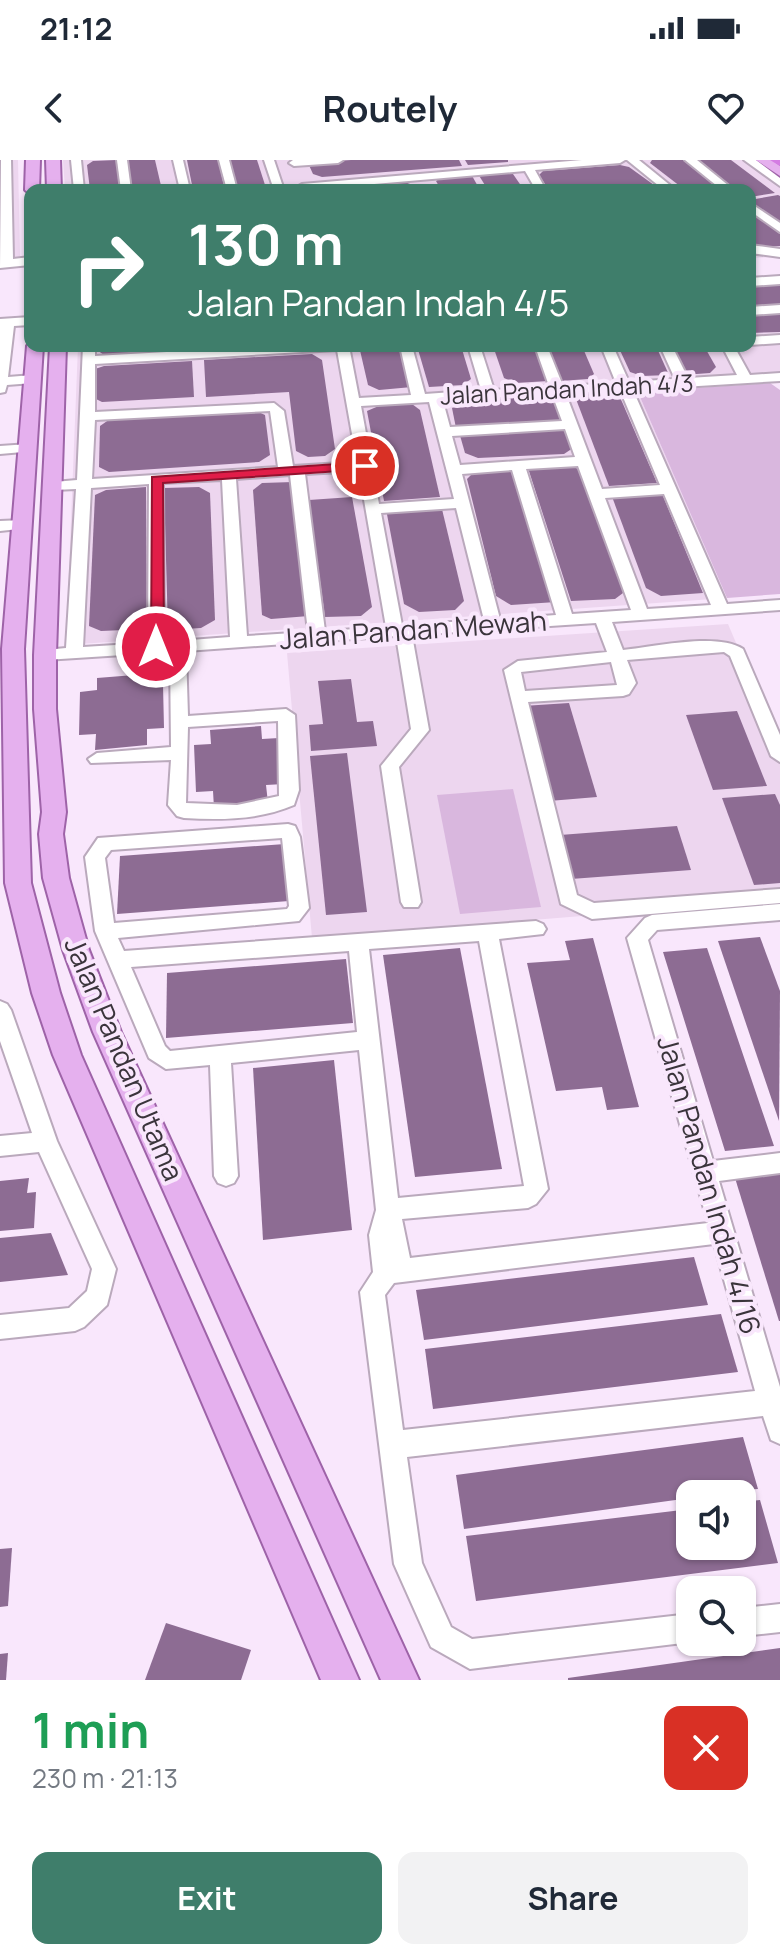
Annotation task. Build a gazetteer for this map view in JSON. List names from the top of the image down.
{
  "streets": {
    "main road": ["Jalan Pandan Utama"],
    "street": ["Jalan Pandan Indah 4/3", "Jalan Pandan Mewah", "Jalan Pandan Indah 4/16"]
  },
  "crossings": [
    ["Jalan Pandan Mewah", "Jalan Pandan Utama"]
  ],
  "page": {
    "status": "21:12",
    "header": "Routely",
    "turn": ["130 m", "Jalan Pandan Indah 4/5"],
    "heading": ["1 min", "230 m · 21:13"],
    "buttons": ["Exit", "Share"]
  }
}
